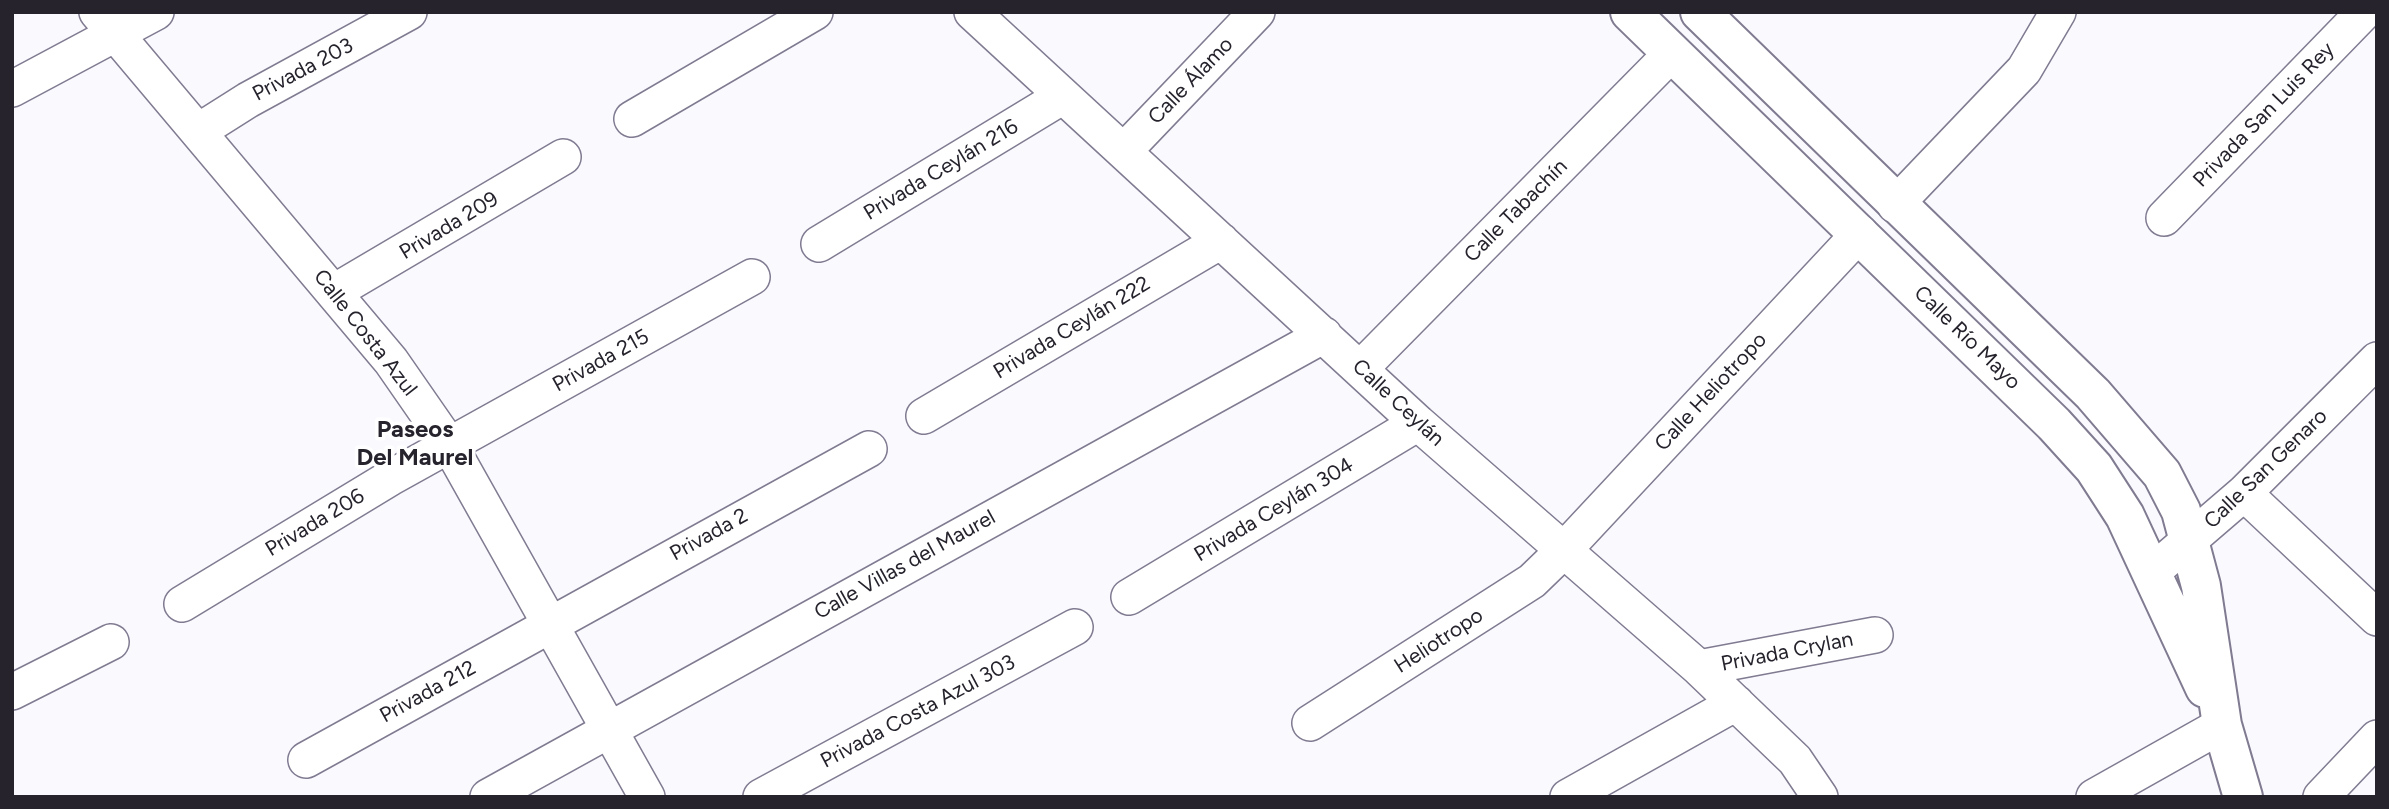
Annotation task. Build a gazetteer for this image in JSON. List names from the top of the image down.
{
  "streets": {
    "street": [
      "Privada 203",
      "Calle Álamo",
      "Privada San Luis Rey",
      "Privada Ceylán 216",
      "Calle Tabachín",
      "Privada 209",
      "Privada Ceylán 222",
      "Calle Costa Azul",
      "Calle Río Mayo",
      "Privada 215",
      "Calle Heliotropo",
      "Calle Ceylán",
      "Calle San Genaro",
      "Privada Ceylán 304",
      "Privada 206",
      "Privada 2",
      "Calle Villas del Maurel",
      "Heliotropo",
      "Privada Crylan",
      "Privada 212",
      "Privada Costa Azul 303"
    ]
  },
  "crossings": [
    ["Privada 203", "Calle Costa Azul"],
    ["Calle Álamo", "Calle Ceylán"],
    ["Privada Ceylán 216", "Calle Ceylán"],
    ["Calle Tabachín", "Calle Río Mayo"],
    ["Calle Tabachín", "Calle Ceylán"],
    ["Privada 209", "Calle Costa Azul"],
    ["Privada Ceylán 222", "Calle Ceylán"],
    ["Calle Costa Azul", "Privada 215"],
    ["Calle Costa Azul", "Privada 206"],
    ["Calle Costa Azul", "Privada 2"],
    ["Calle Costa Azul", "Calle Villas del Maurel"],
    ["Calle Costa Azul", "Privada 212"],
    ["Calle Río Mayo", "Calle Heliotropo"],
    ["Calle Río Mayo", "Calle San Genaro"],
    ["Privada 215", "Privada 206"],
    ["Calle Heliotropo", "Calle Ceylán"],
    ["Calle Heliotropo", "Heliotropo"],
    ["Calle Ceylán", "Privada Ceylán 304"],
    ["Calle Ceylán", "Calle Villas del Maurel"],
    ["Calle Ceylán", "Heliotropo"],
    ["Calle Ceylán", "Privada Crylan"],
    ["Privada 2", "Privada 212"]
  ],
  "districts": ["Paseos Del Maurel"]
}
